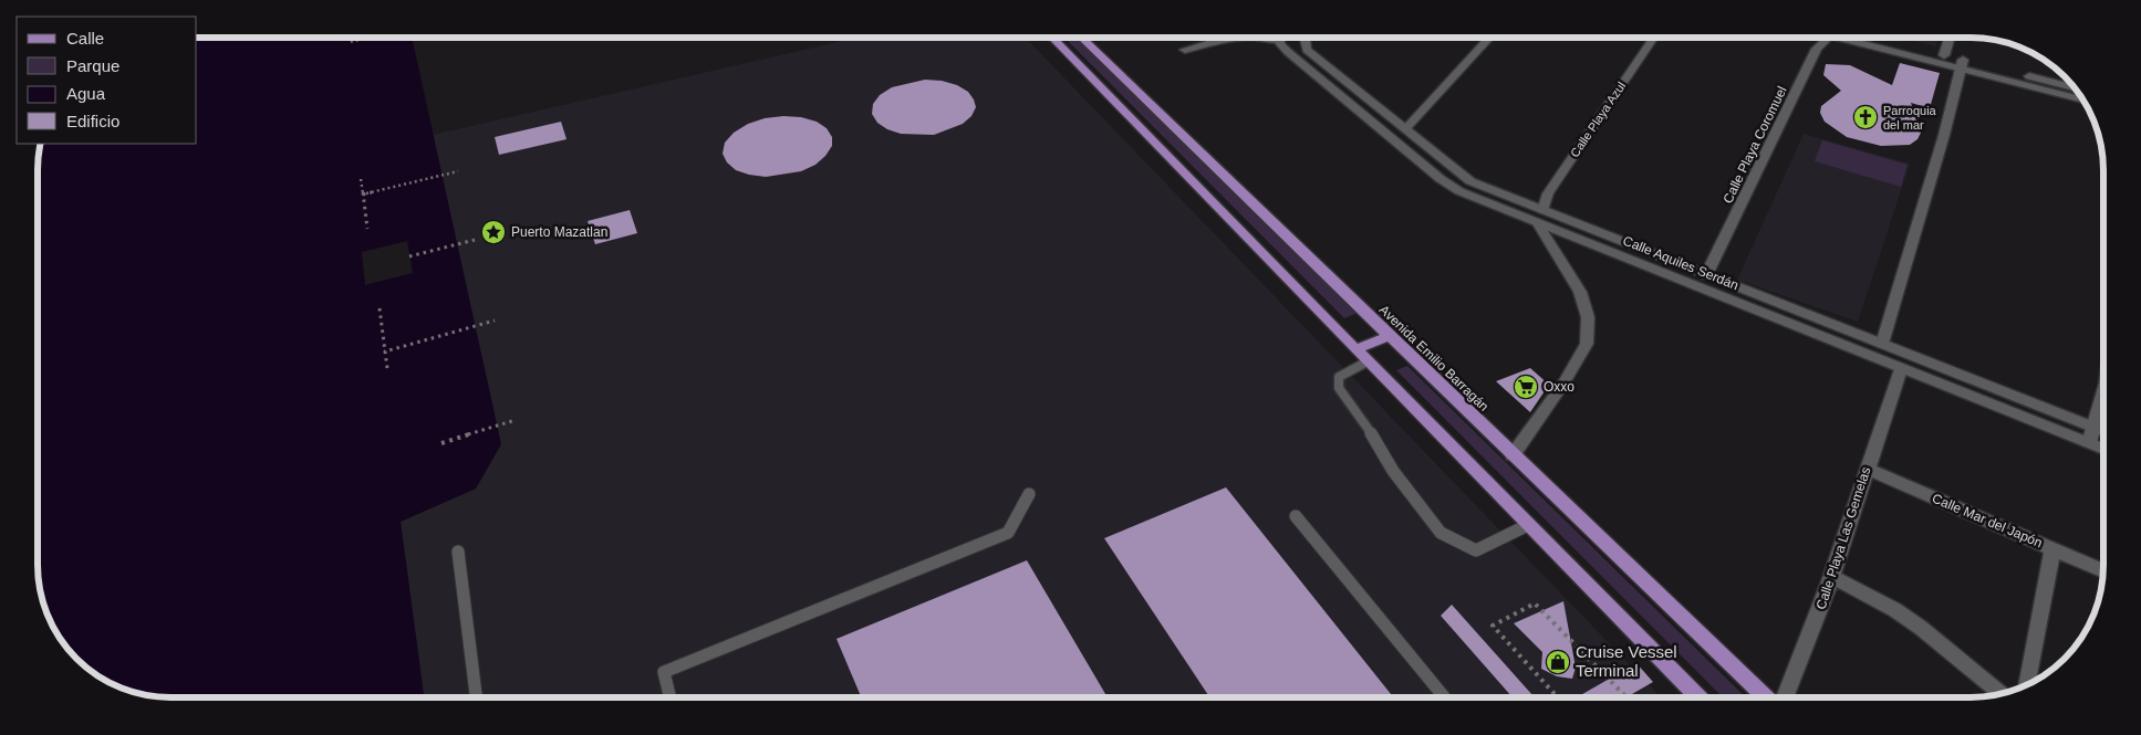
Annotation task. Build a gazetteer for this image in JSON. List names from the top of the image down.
{
  "streets": {
    "main road": ["Avenida Emilio Barragán"],
    "street": [
      "Calle Playa Azul",
      "Calle Playa Coromuel",
      "Calle Aquiles Serdán",
      "Calle Mar del Japón",
      "Calle Playa Las Gemelas"
    ]
  },
  "crossings": [
    ["Calle Playa Azul", "Calle Aquiles Serdán"],
    ["Calle Playa Coromuel", "Calle Aquiles Serdán"],
    ["Calle Aquiles Serdán", "Calle Playa Las Gemelas"],
    ["Calle Mar del Japón", "Calle Playa Las Gemelas"]
  ],
  "places": {
    "church": ["Parroquia del mar"],
    "place": ["Puerto Mazatlan"],
    "supermarket": ["Oxxo"],
    "shop": ["Cruise Vessel Terminal"]
  },
  "legend": [
    "Calle",
    "Parque",
    "Agua",
    "Edificio"
  ]
}
